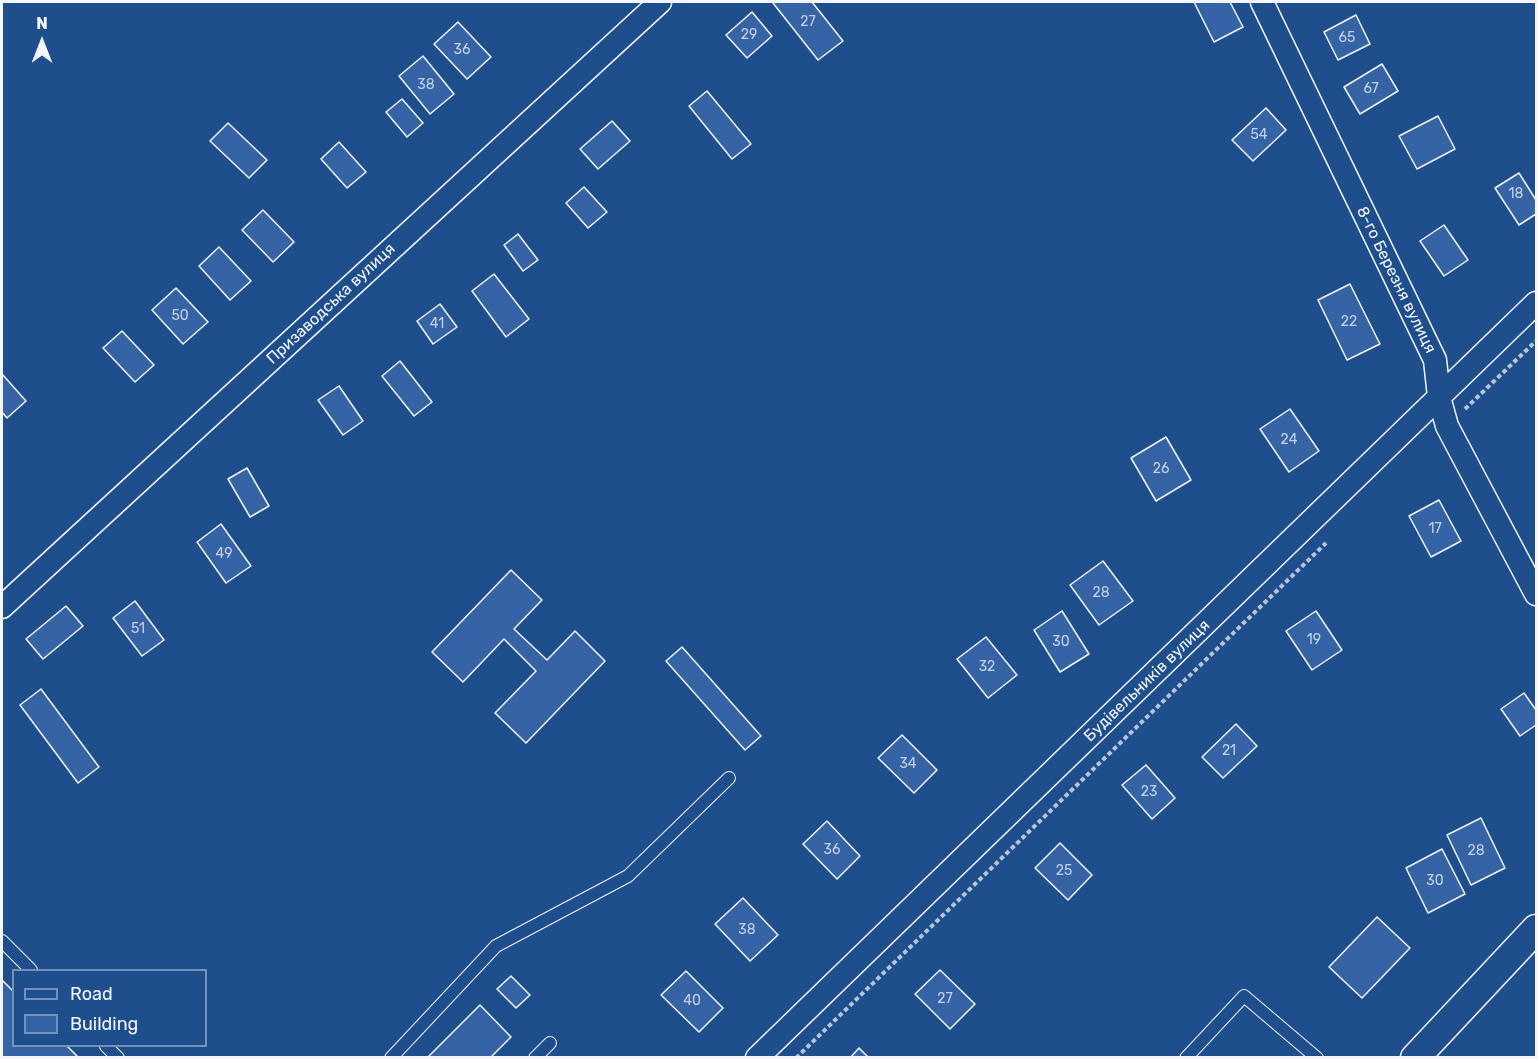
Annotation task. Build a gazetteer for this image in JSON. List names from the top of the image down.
{
  "streets": {
    "street": ["8-го Березня вулиця", "Призаводська вулиця", "Будівельників вулиця"]
  },
  "crossings": [
    ["8-го Березня вулиця", "Будівельників вулиця"]
  ],
  "house_numbers": [
    "27",
    "29",
    "65",
    "36",
    "38",
    "67",
    "54",
    "18",
    "50",
    "22",
    "41",
    "24",
    "26",
    "17",
    "49",
    "28",
    "51",
    "19",
    "30",
    "32",
    "21",
    "34",
    "23",
    "36",
    "28",
    "25",
    "30",
    "38",
    "27",
    "40"
  ],
  "legend": ["Road", "Building"],
  "north": "top"
}
